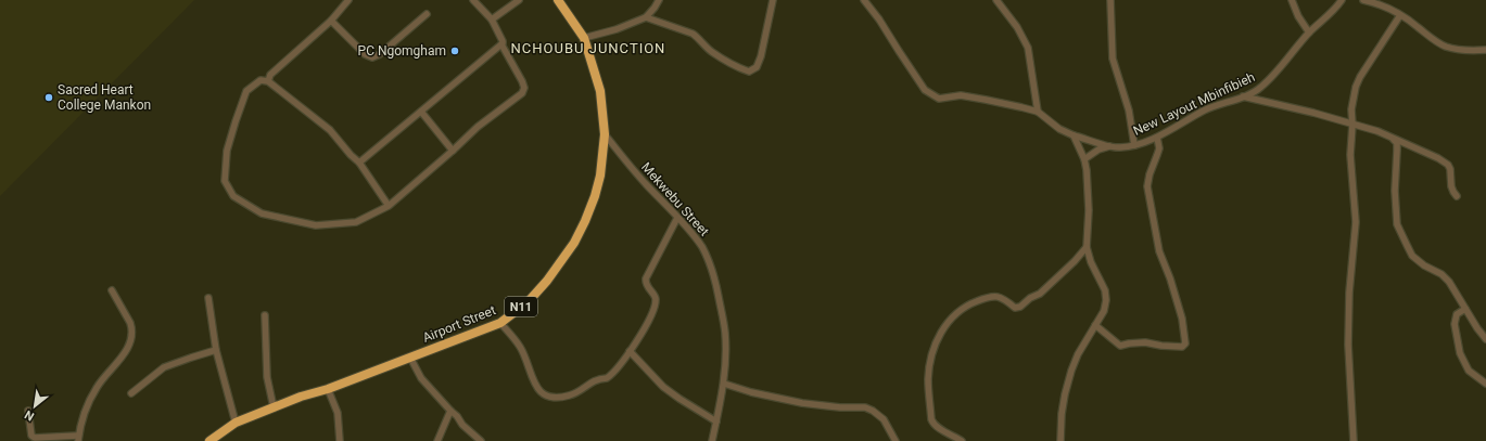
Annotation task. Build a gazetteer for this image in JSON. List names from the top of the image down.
{
  "streets": {
    "highway": ["N11", "Airport Street"],
    "street": ["New Layout Mbinfibieh", "Mekwebu Street"]
  },
  "crossings": [
    ["Mekwebu Street", "Airport Street"]
  ],
  "districts": ["NCHOUBU JUNCTION"],
  "places": ["PC Ngomgham", "Sacred Heart College Mankon"],
  "north": "bottom left"
}
